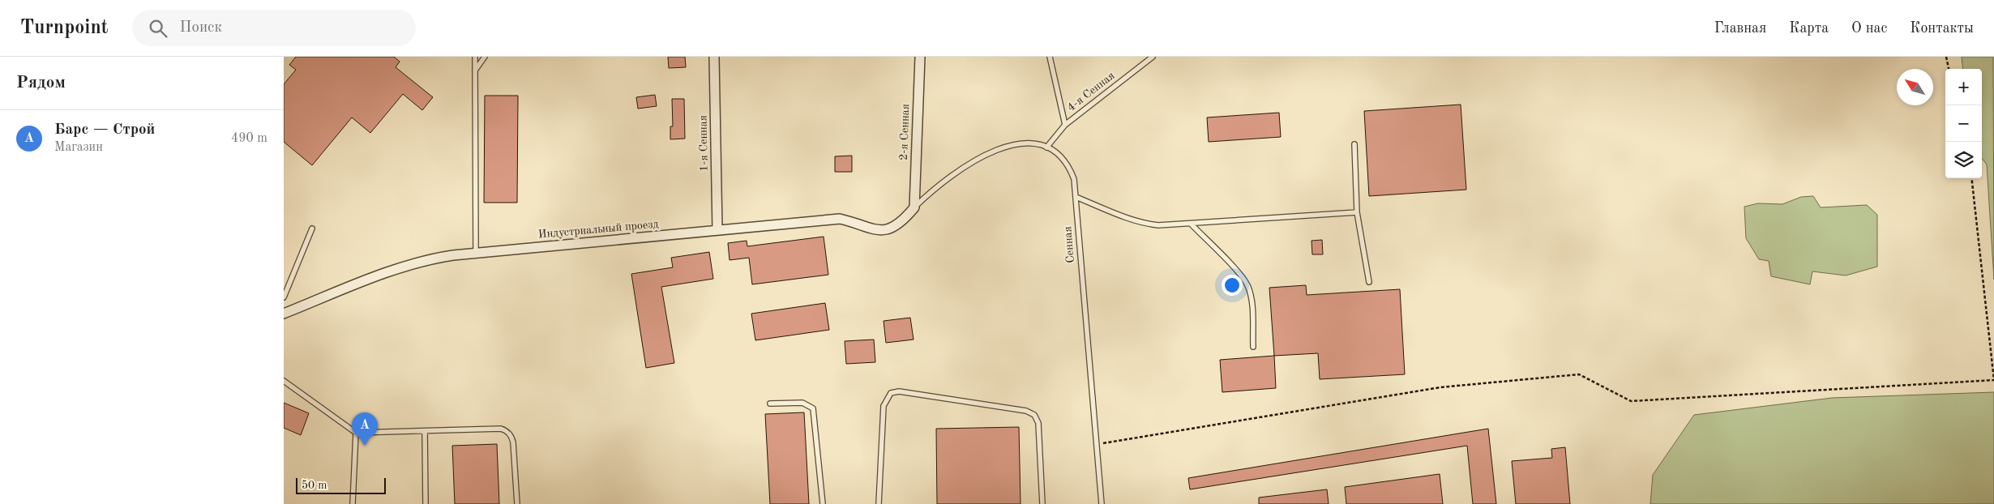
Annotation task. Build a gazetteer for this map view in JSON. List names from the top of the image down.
{
  "streets": {
    "street": ["2-я Сенная", "1-я Сенная", "Индустриальный проезд"],
    "lane": ["4-я Сенная", "Сенная"]
  },
  "crossings": [
    ["4-я Сенная", "Сенная"],
    ["2-я Сенная", "Индустриальный проезд"],
    ["2-я Сенная", "Сенная"],
    ["1-я Сенная", "Индустриальный проезд"],
    ["Индустриальный проезд", "Сенная"]
  ],
  "scale_bar": "50 m",
  "north": "top left",
  "page": {
    "header": "Turnpoint",
    "search": "Поиск",
    "nav": [
      "Главная",
      "Карта",
      "О нас",
      "Контакты"
    ],
    "heading": "Рядом",
    "map_buttons": ["+", "−"],
    "list": [
      {
        "mark": "A",
        "name": "Барс — Строй",
        "note": "Магазин",
        "value": "490 m"
      }
    ],
    "pins": "A",
    "scale": "50 m"
  }
}
